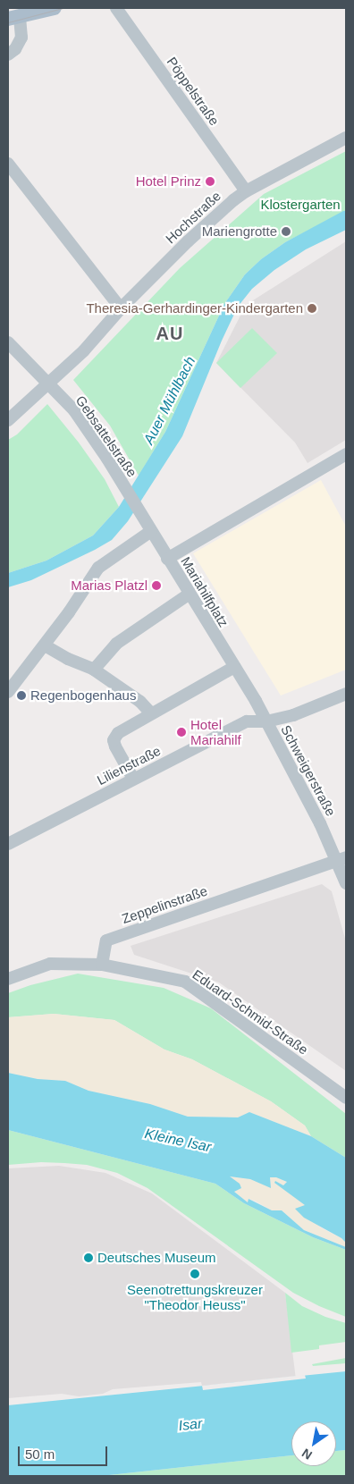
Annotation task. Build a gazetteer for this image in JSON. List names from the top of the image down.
{
  "streets": {
    "street": [
      "Pöppelstraße",
      "Hochstraße",
      "Gebsattelstraße",
      "Mariahilfplatz",
      "Lilienstraße",
      "Schweigerstraße",
      "Zeppelinstraße",
      "Eduard-Schmid-Straße"
    ]
  },
  "crossings": [
    ["Pöppelstraße", "Hochstraße"],
    ["Gebsattelstraße", "Mariahilfplatz"],
    ["Mariahilfplatz", "Lilienstraße"],
    ["Mariahilfplatz", "Schweigerstraße"],
    ["Lilienstraße", "Schweigerstraße"],
    ["Schweigerstraße", "Zeppelinstraße"],
    ["Zeppelinstraße", "Eduard-Schmid-Straße"]
  ],
  "districts": ["AU"],
  "water": ["Auer Mühlbach", "Kleine Isar", "Isar"],
  "parks": ["Klostergarten"],
  "places": [
    "Hotel Prinz",
    "Mariengrotte",
    "Theresia-Gerhardinger-Kindergarten",
    "Marias Platzl",
    "Regenbogenhaus",
    "Hotel Mariahilf",
    "Deutsches Museum",
    "Seenotrettungskreuzer \"Theodor Heuss\""
  ],
  "scale_bar": "50 m",
  "north": "bottom left"
}
